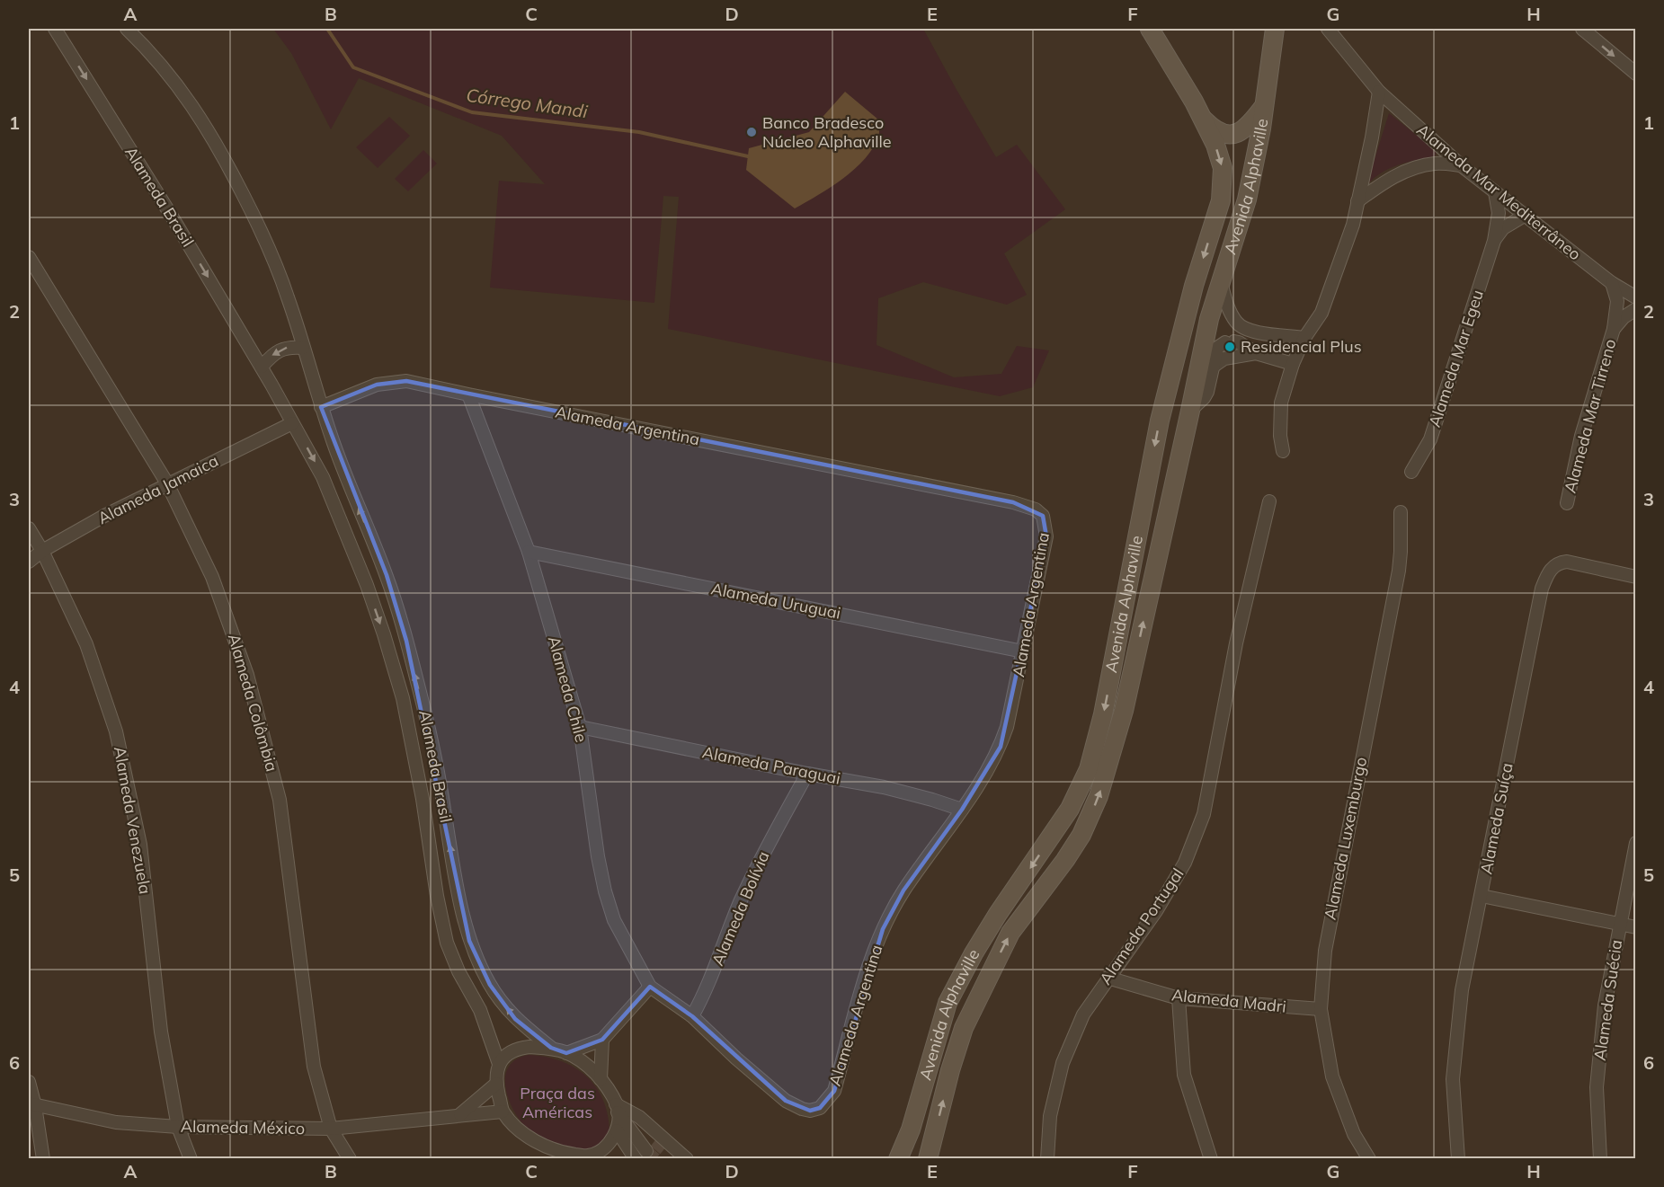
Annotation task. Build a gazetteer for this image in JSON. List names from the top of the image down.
{
  "streets": {
    "main road": ["Avenida Alphaville"],
    "street": [
      "Alameda Mar Mediterrâneo",
      "Alameda Brasil",
      "Alameda Mar Egeu",
      "Alameda Mar Tirreno",
      "Alameda Argentina",
      "Alameda Jamaica",
      "Alameda Uruguai",
      "Alameda Chile",
      "Alameda Colômbia",
      "Alameda Paraguai",
      "Alameda Suíça",
      "Alameda Venezuela",
      "Alameda Luxemburgo",
      "Alameda Bolívia",
      "Alameda Portugal",
      "Alameda Suécia",
      "Alameda Madri",
      "Alameda México"
    ]
  },
  "crossings": [
    ["Alameda Mar Mediterrâneo", "Alameda Mar Egeu"],
    ["Alameda Mar Mediterrâneo", "Alameda Mar Tirreno"],
    ["Alameda Brasil", "Alameda Argentina"],
    ["Alameda Brasil", "Alameda Jamaica"],
    ["Alameda Brasil", "Alameda México"],
    ["Alameda Argentina", "Alameda Uruguai"],
    ["Alameda Argentina", "Alameda Chile"],
    ["Alameda Argentina", "Alameda Paraguai"],
    ["Alameda Argentina", "Alameda Bolívia"],
    ["Alameda Jamaica", "Alameda Colômbia"],
    ["Alameda Jamaica", "Alameda Venezuela"],
    ["Alameda Uruguai", "Alameda Chile"],
    ["Alameda Chile", "Alameda Paraguai"],
    ["Alameda Colômbia", "Alameda México"],
    ["Alameda Paraguai", "Alameda Bolívia"],
    ["Alameda Venezuela", "Alameda México"],
    ["Alameda Luxemburgo", "Alameda Madri"],
    ["Alameda Portugal", "Alameda Madri"]
  ],
  "water": ["Córrego Mandi"],
  "parks": ["Praça das Américas"],
  "places": ["Banco Bradesco Núcleo Alphaville", "Residencial Plus"],
  "grid": {
    "columns": [
      "A",
      "B",
      "C",
      "D",
      "E",
      "F",
      "G",
      "H"
    ],
    "rows": [
      "1",
      "2",
      "3",
      "4",
      "5",
      "6"
    ]
  }
}
